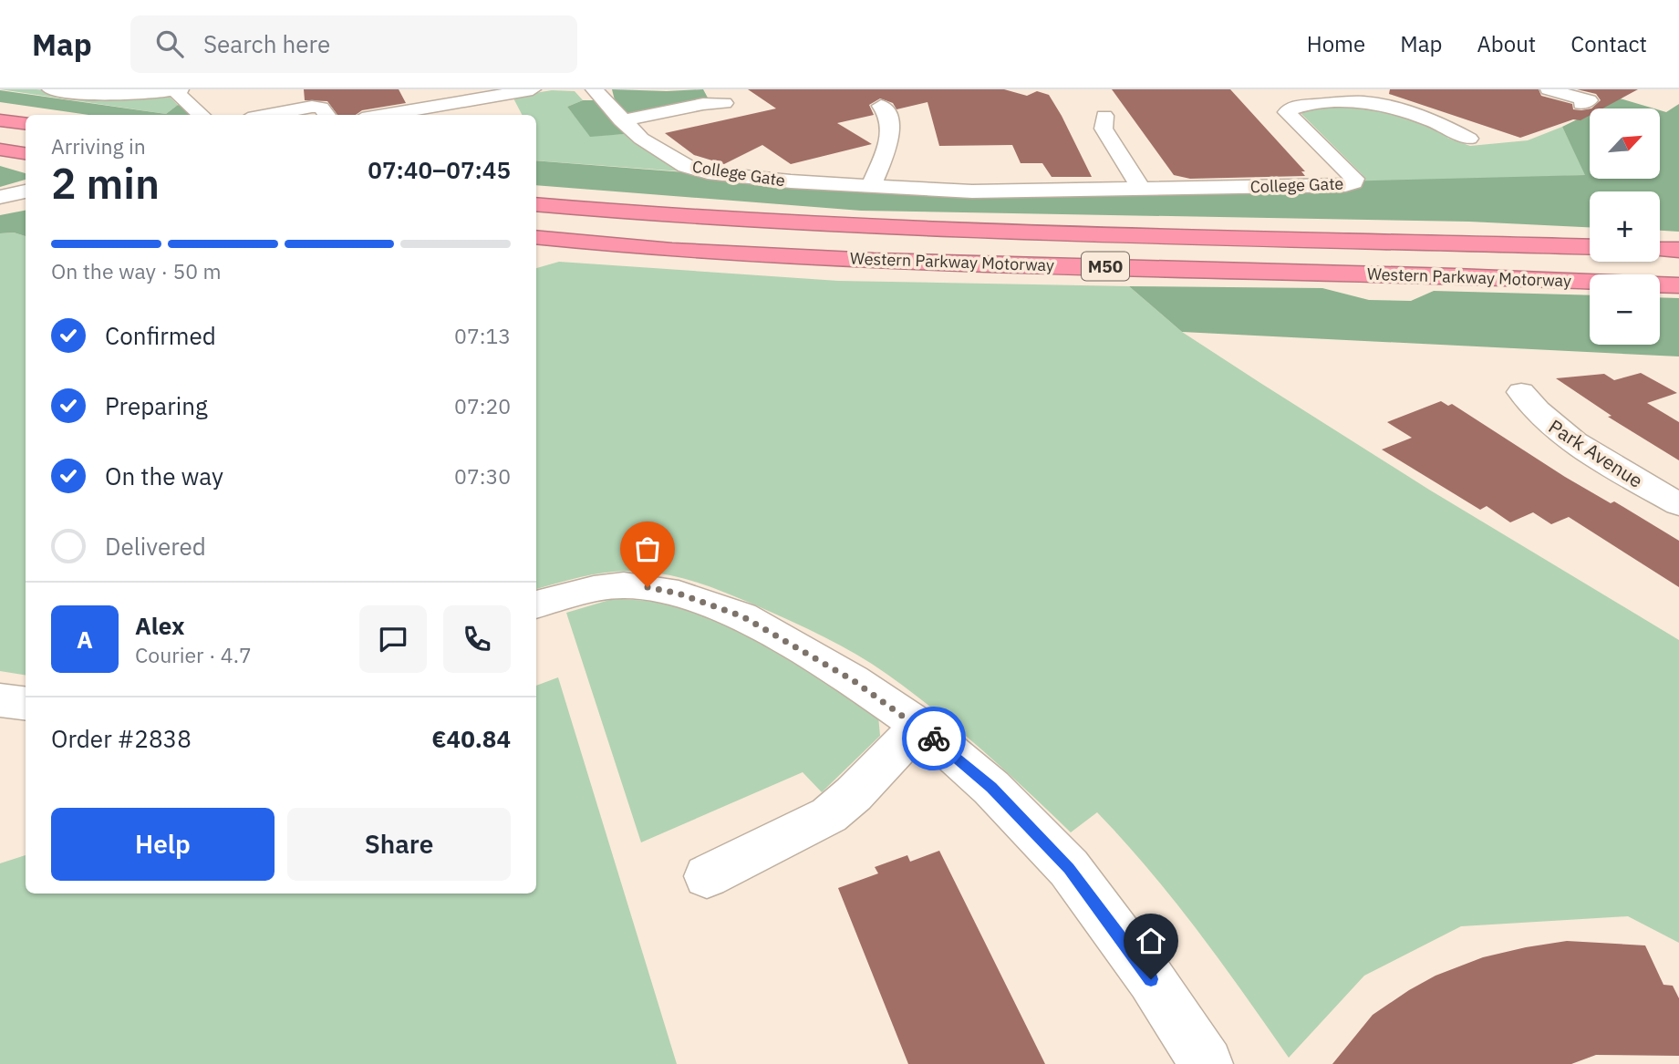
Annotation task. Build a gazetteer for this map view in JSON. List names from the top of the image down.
{
  "streets": {
    "highway": ["Western Parkway Motorway", "M50"],
    "street": ["College Gate", "Park Avenue"]
  },
  "north": "top right",
  "page": {
    "header": "Map",
    "search": "Search here",
    "nav": [
      "Home",
      "Map",
      "About",
      "Contact"
    ],
    "map_buttons": ["+", "−"],
    "heading": ["2 min", "Arriving in", "07:40–07:45"],
    "panel": [
      "Alex",
      "Courier · 4.7",
      "Order #2838",
      "€40.84"
    ],
    "bar": "On the way · 50 m",
    "list": [
      ["Confirmed", "07:13"],
      ["Preparing", "07:20"],
      ["On the way", "07:30"],
      "Delivered"
    ],
    "round": "A",
    "buttons": ["Help", "Share"]
  }
}
